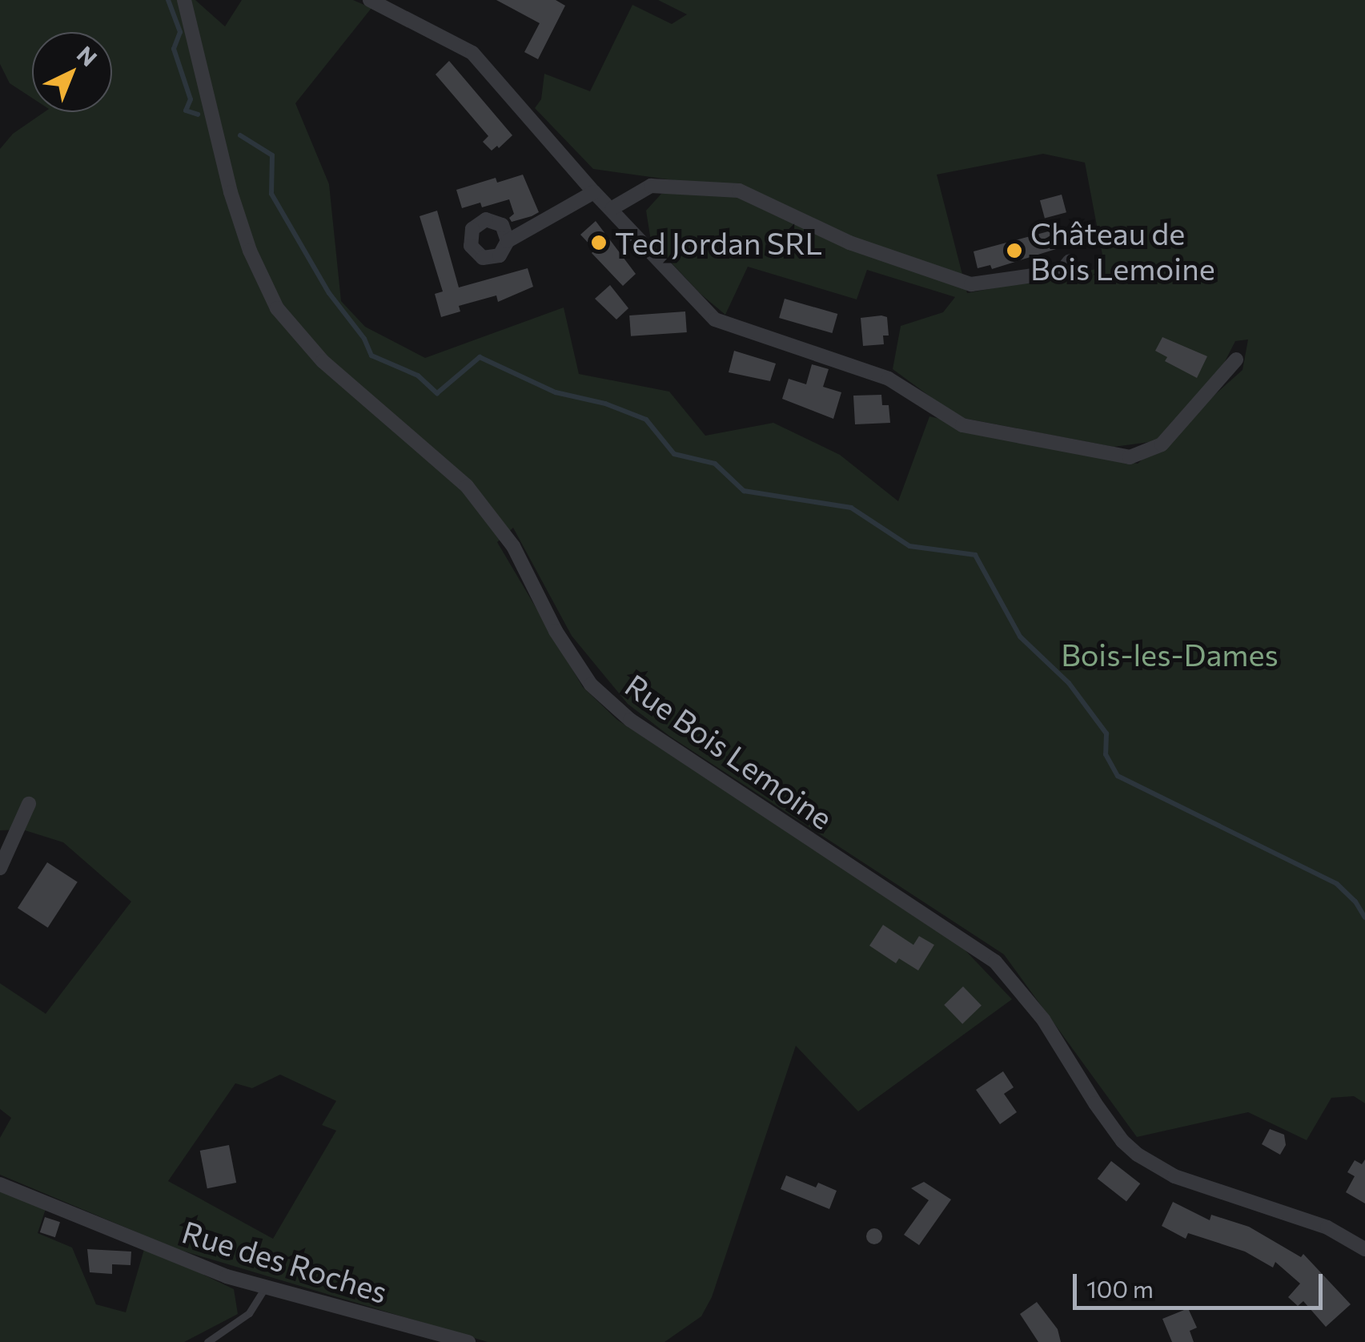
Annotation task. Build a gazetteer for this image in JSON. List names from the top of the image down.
{
  "streets": {
    "street": ["Rue Bois Lemoine", "Rue des Roches"]
  },
  "parks": ["Bois-les-Dames"],
  "places": ["Ted Jordan SRL", "Château de Bois Lemoine"],
  "scale_bar": "100 m",
  "north": "top right"
}
